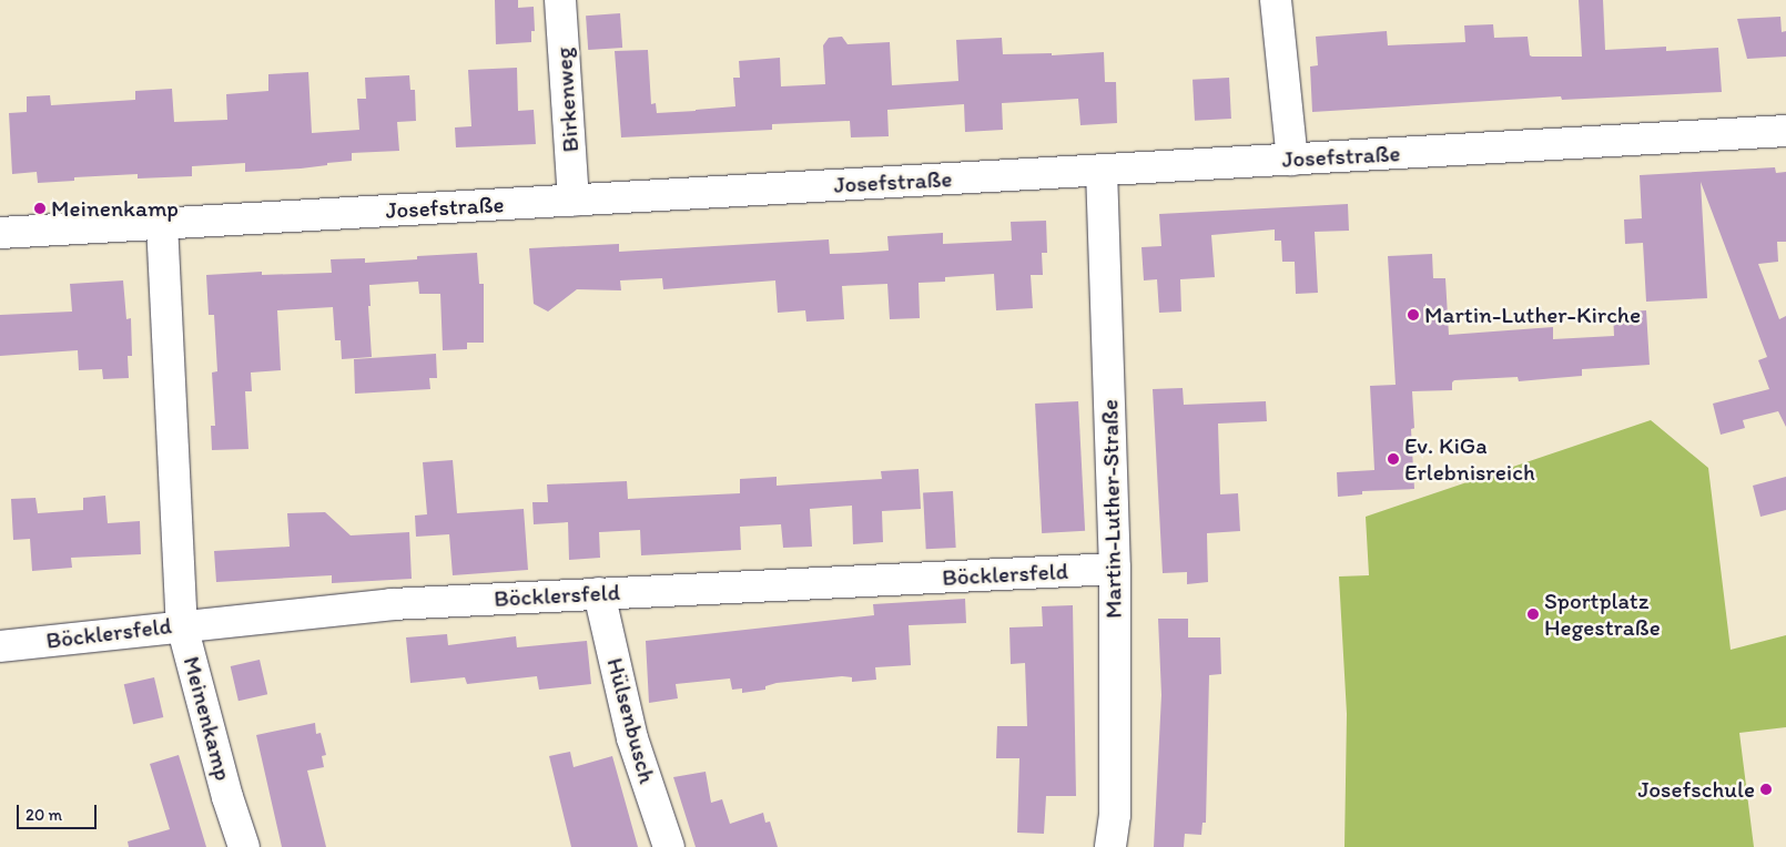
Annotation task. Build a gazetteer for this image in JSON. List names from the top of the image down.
{
  "streets": {
    "street": [
      "Birkenweg",
      "Josefstraße",
      "Martin-Luther-Straße",
      "Böcklersfeld",
      "Meinenkamp",
      "Hülsenbusch"
    ]
  },
  "crossings": [
    ["Birkenweg", "Josefstraße"],
    ["Josefstraße", "Martin-Luther-Straße"],
    ["Josefstraße", "Meinenkamp"],
    ["Martin-Luther-Straße", "Böcklersfeld"],
    ["Böcklersfeld", "Meinenkamp"],
    ["Böcklersfeld", "Hülsenbusch"]
  ],
  "places": [
    "Meinenkamp",
    "Martin-Luther-Kirche",
    "Ev. KiGa Erlebnisreich",
    "Sportplatz Hegestraße",
    "Josefschule"
  ],
  "scale_bar": "20 m"
}
